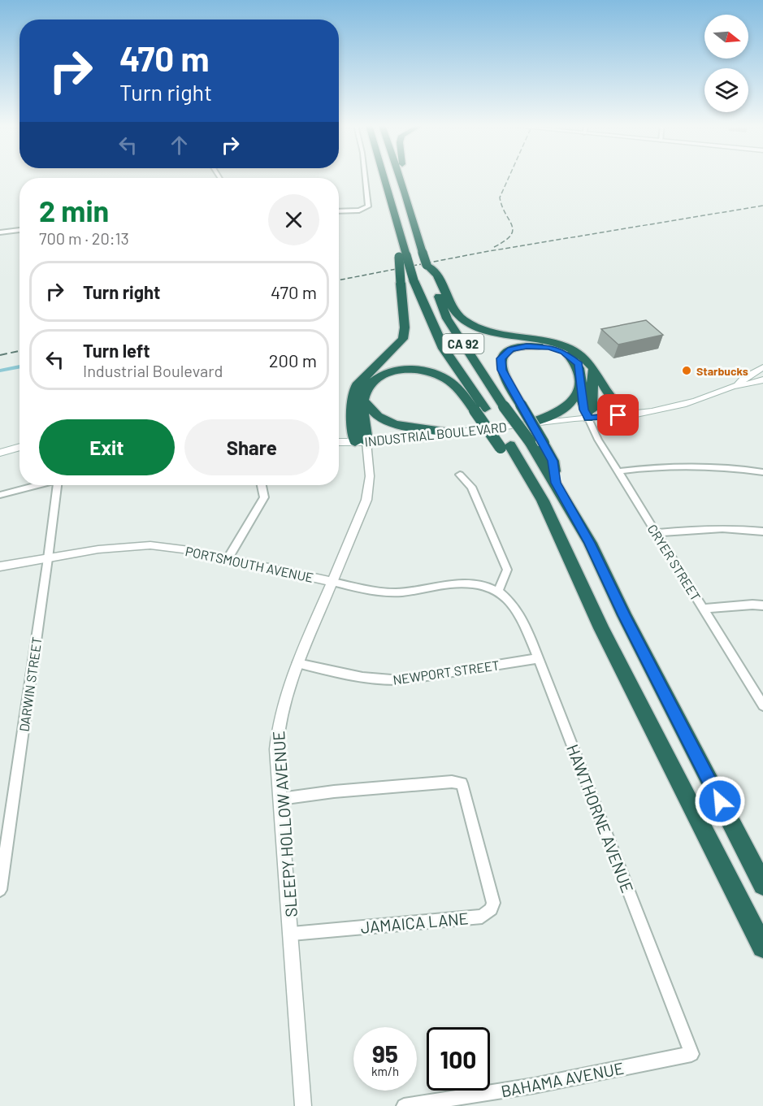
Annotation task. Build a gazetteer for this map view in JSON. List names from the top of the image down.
{
  "streets": {
    "highway": ["CA 92"],
    "main road": ["INDUSTRIAL BOULEVARD"],
    "street": [
      "CRYER STREET",
      "PORTSMOUTH AVENUE",
      "NEWPORT STREET",
      "DARWIN STREET",
      "HAWTHORNE AVENUE",
      "SLEEPY HOLLOW AVENUE",
      "JAMAICA LANE",
      "BAHAMA AVENUE"
    ]
  },
  "crossings": [
    ["INDUSTRIAL BOULEVARD", "CRYER STREET"],
    ["INDUSTRIAL BOULEVARD", "SLEEPY HOLLOW AVENUE"],
    ["PORTSMOUTH AVENUE", "DARWIN STREET"],
    ["PORTSMOUTH AVENUE", "HAWTHORNE AVENUE"],
    ["PORTSMOUTH AVENUE", "SLEEPY HOLLOW AVENUE"],
    ["NEWPORT STREET", "HAWTHORNE AVENUE"],
    ["NEWPORT STREET", "SLEEPY HOLLOW AVENUE"],
    ["HAWTHORNE AVENUE", "BAHAMA AVENUE"],
    ["SLEEPY HOLLOW AVENUE", "JAMAICA LANE"]
  ],
  "places": ["Starbucks"],
  "north": "right",
  "page": {
    "turn": ["470 m", "Turn right"],
    "heading": ["2 min", "700 m · 20:13"],
    "list": [
      {
        "name": "Turn right",
        "value": "470 m"
      },
      {
        "name": "Turn left",
        "note": "Industrial Boulevard",
        "value": "200 m"
      }
    ],
    "buttons": ["Exit", "Share"],
    "speed": "95 km/h",
    "limit": "100"
  }
}
